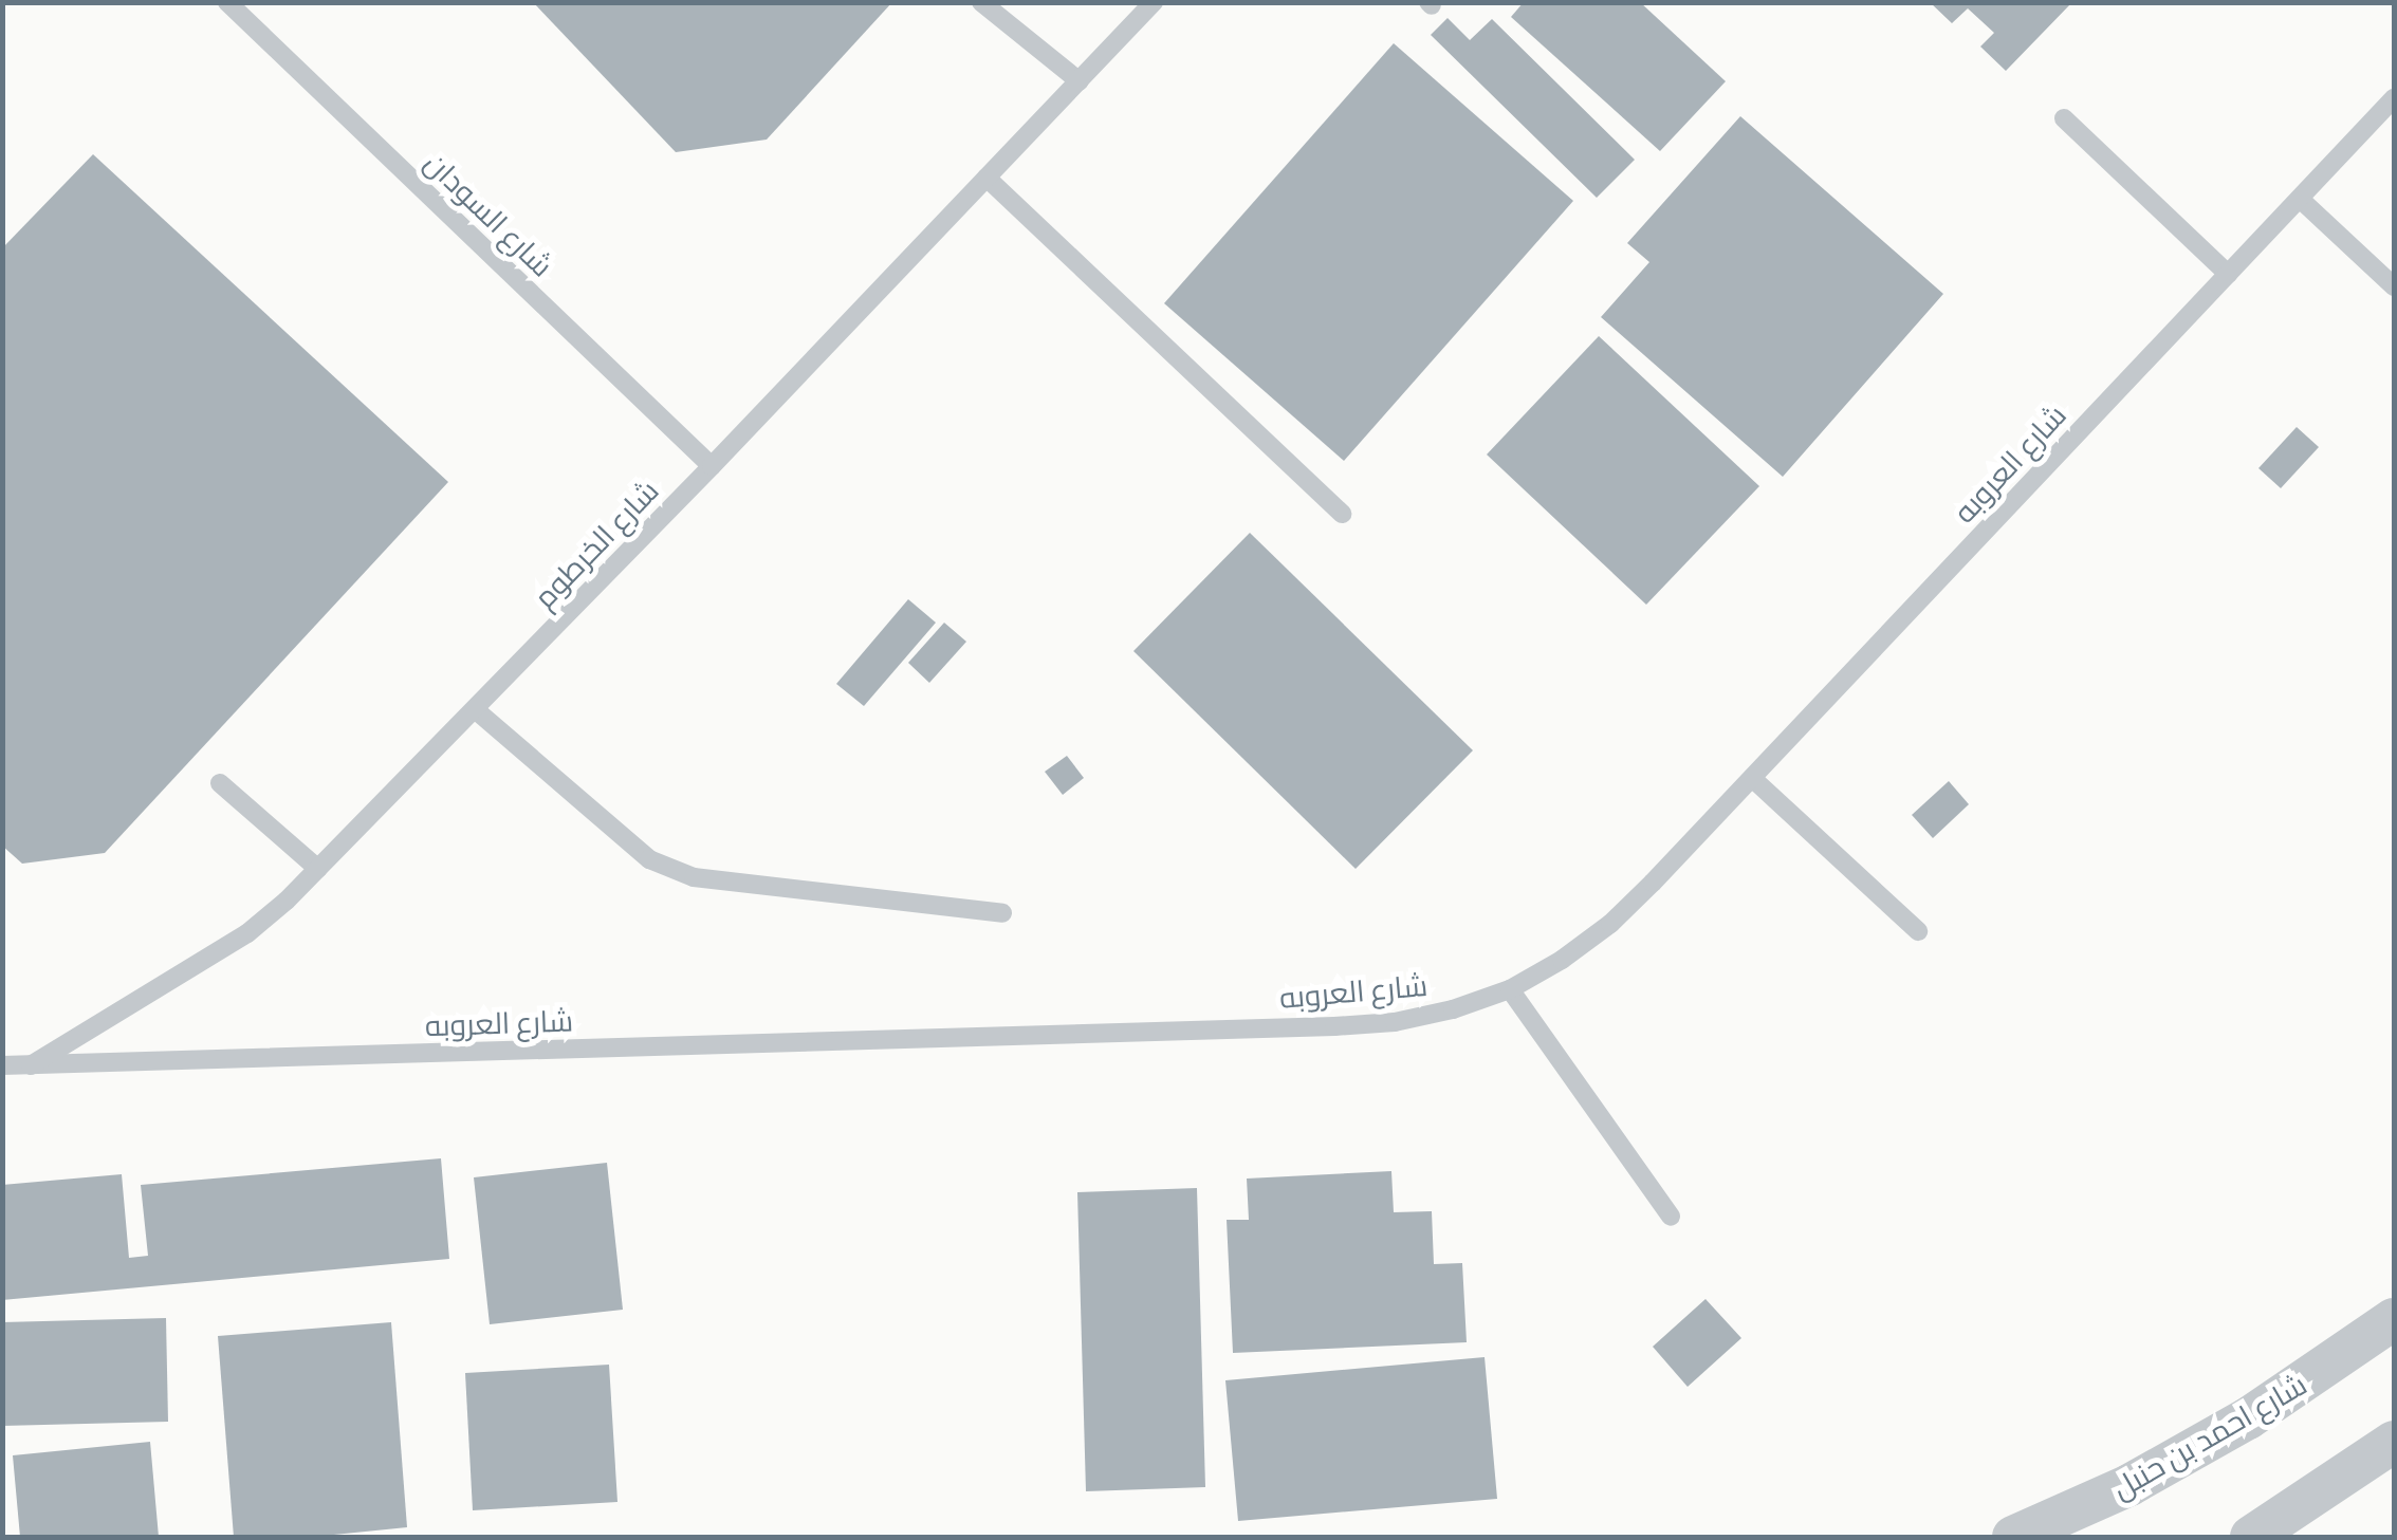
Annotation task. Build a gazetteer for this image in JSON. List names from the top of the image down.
{
  "streets": {
    "street": ["شارع احمد بن حنبل"],
    "lane": ["شارع السودان", "شارع العروبه", "شارع الخرطوم"]
  },
  "crossings": [
    ["شارع السودان", "شارع الخرطوم"],
    ["شارع العروبه", "شارع الخرطوم"]
  ]
}
